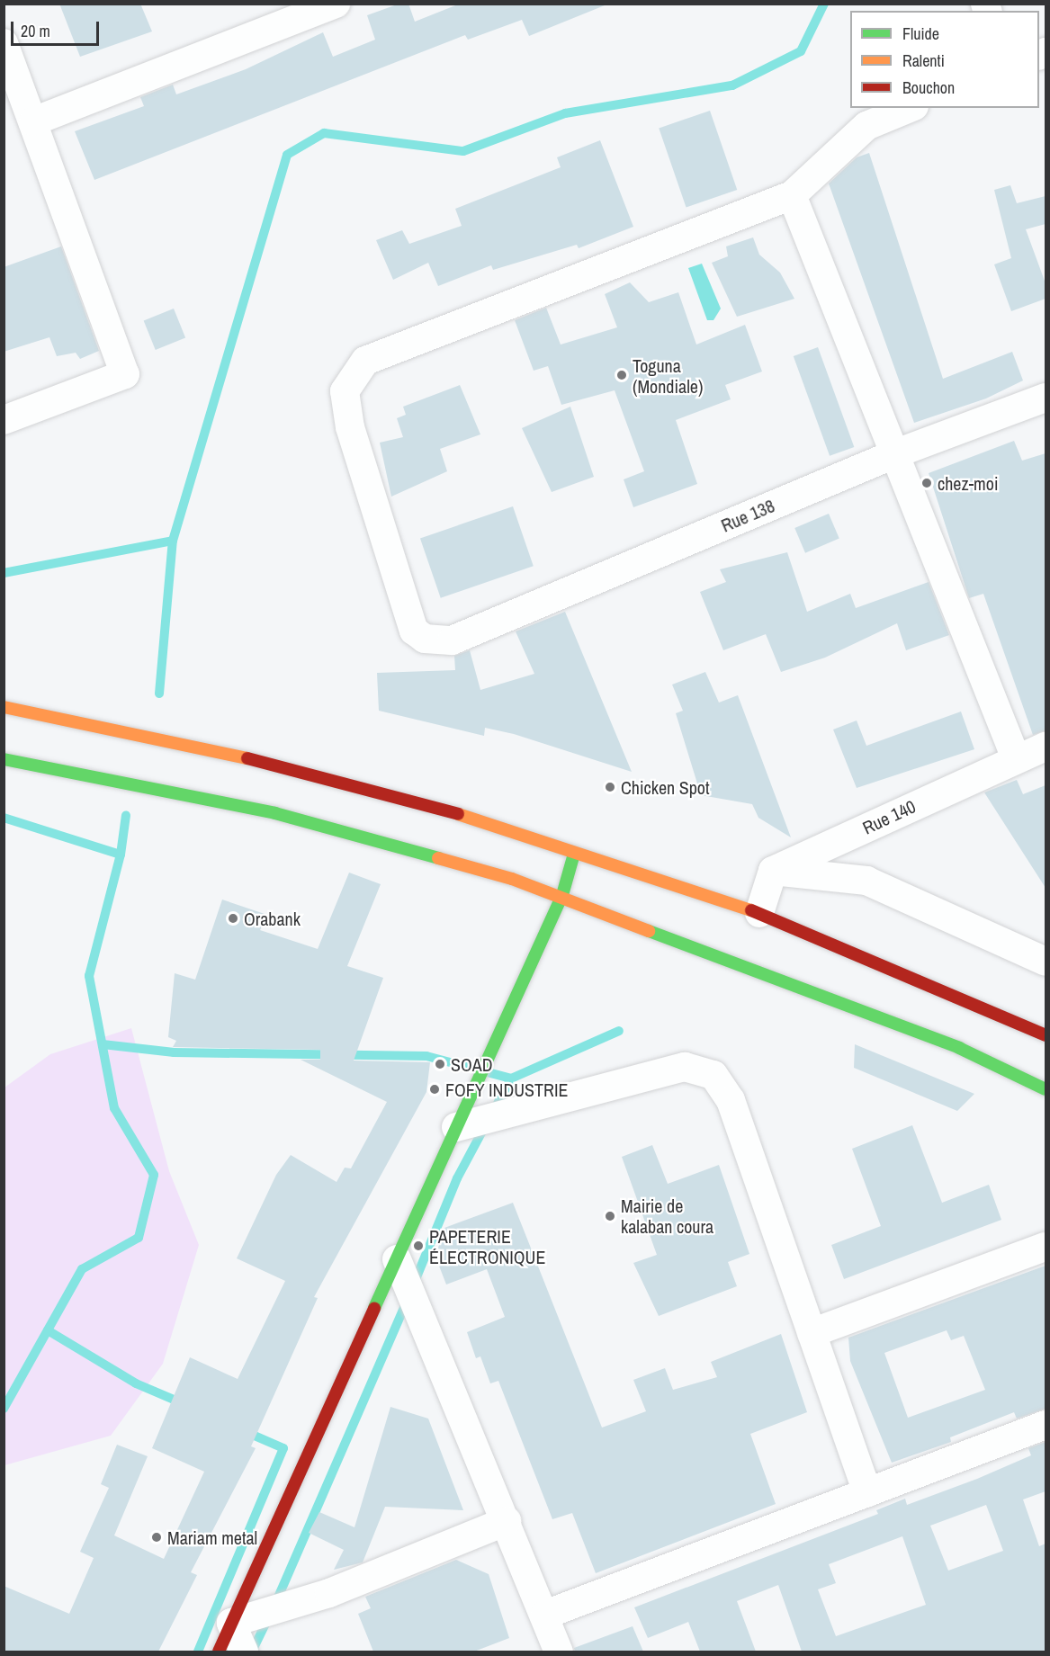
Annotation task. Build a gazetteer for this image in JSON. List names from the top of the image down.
{
  "streets": {
    "street": ["Rue 138", "Rue 140"]
  },
  "places": [
    "Toguna (Mondiale)",
    "chez-moi",
    "Chicken Spot",
    "Orabank",
    "SOAD",
    "FOFY INDUSTRIE",
    "Mairie de kalaban coura",
    "PAPETERIE ÉLECTRONIQUE",
    "Mariam metal"
  ],
  "legend": ["Fluide", "Ralenti", "Bouchon"],
  "scale_bar": "20 m"
}
